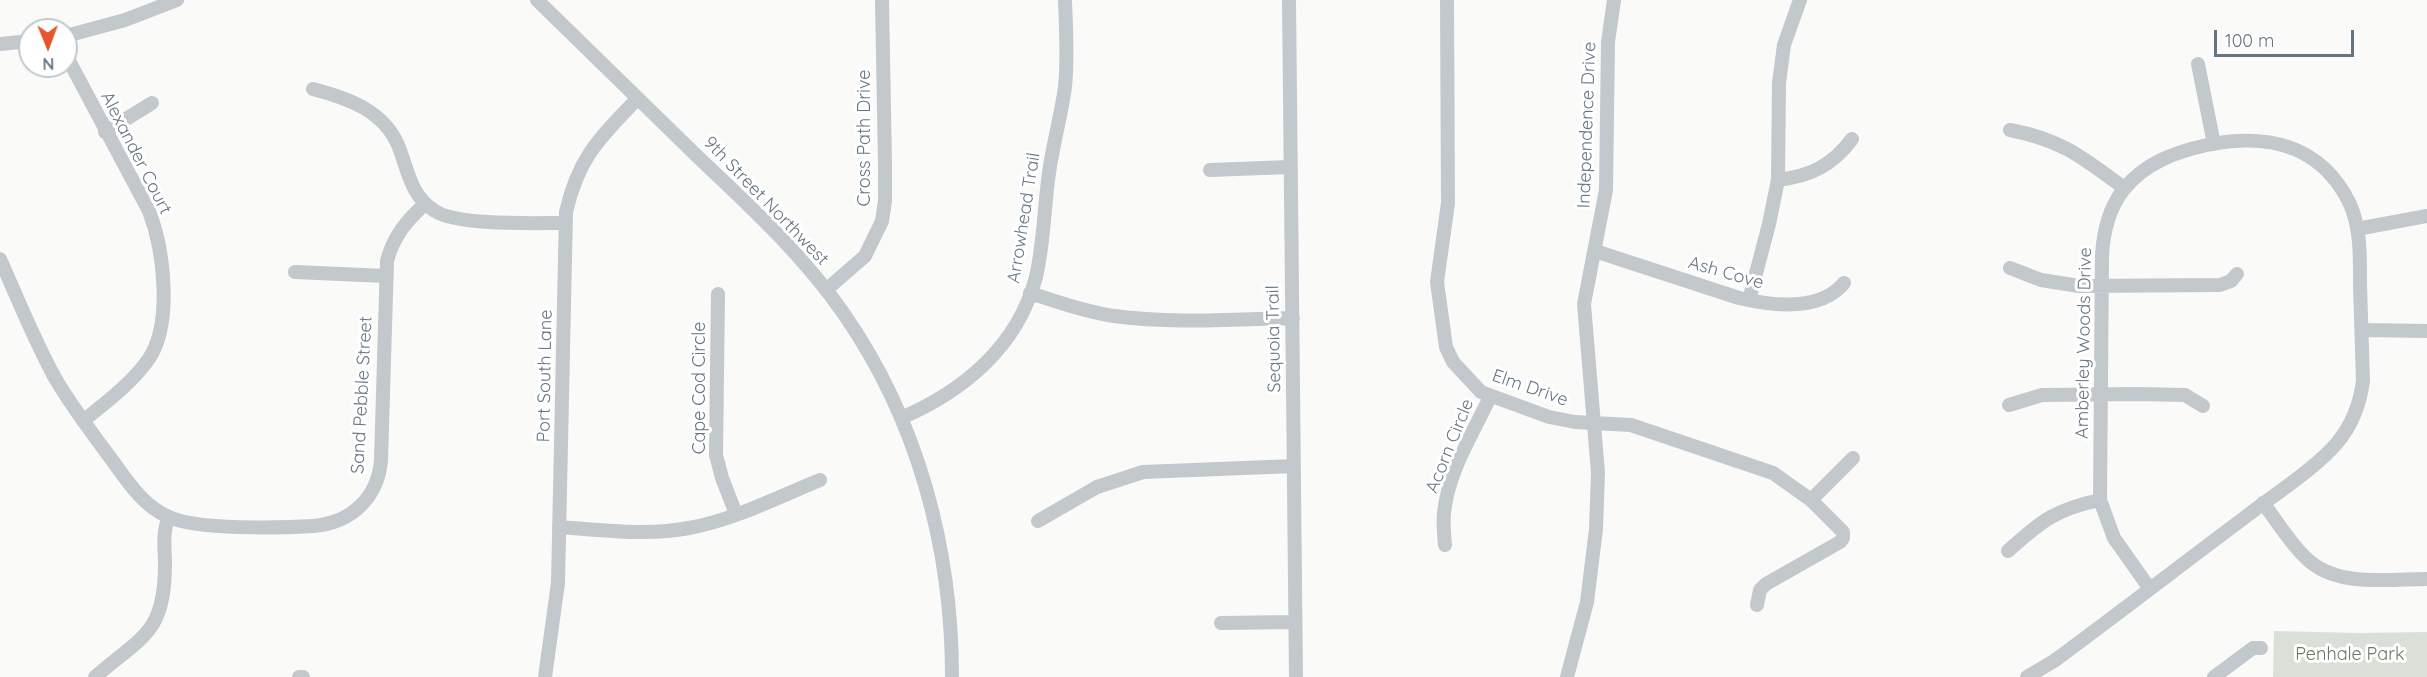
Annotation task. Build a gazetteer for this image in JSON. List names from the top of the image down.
{
  "streets": {
    "street": [
      "Independence Drive",
      "Cross Path Drive",
      "Alexander Court",
      "9th Street Northwest",
      "Arrowhead Trail",
      "Ash Cove",
      "Sequoia Trail",
      "Amberley Woods Drive",
      "Port South Lane",
      "Cape Cod Circle",
      "Elm Drive",
      "Sand Pebble Street",
      "Acorn Circle"
    ]
  },
  "crossings": [
    ["Independence Drive", "Ash Cove"],
    ["Independence Drive", "Elm Drive"],
    ["Cross Path Drive", "9th Street Northwest"],
    ["9th Street Northwest", "Arrowhead Trail"],
    ["9th Street Northwest", "Port South Lane"],
    ["Elm Drive", "Acorn Circle"]
  ],
  "parks": ["Penhale Park"],
  "scale_bar": "100 m",
  "north": "bottom"
}
